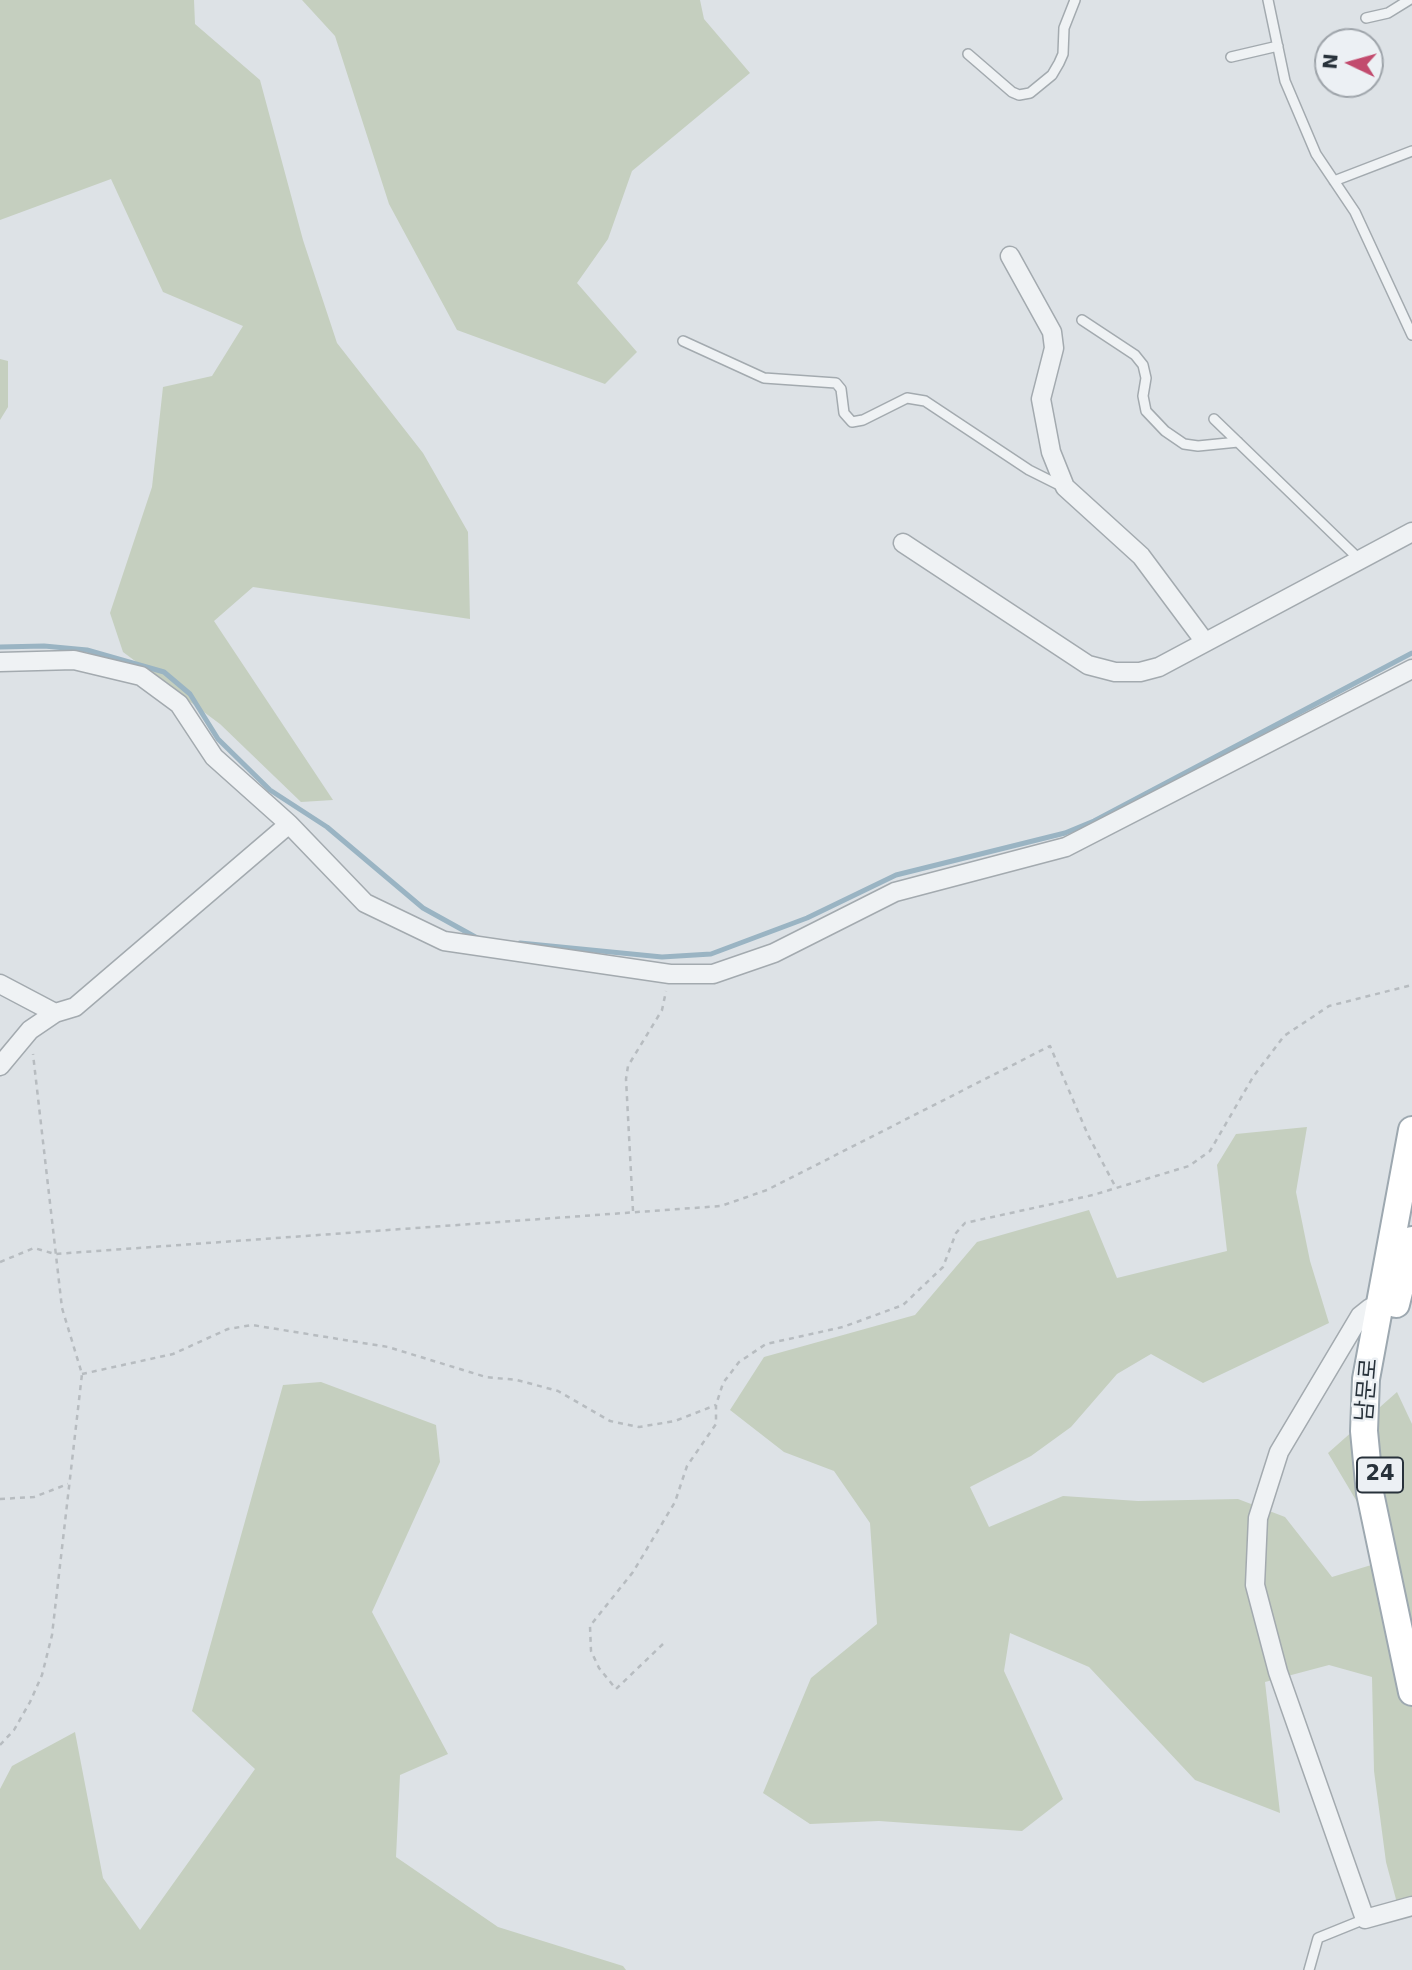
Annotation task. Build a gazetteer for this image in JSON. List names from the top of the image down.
{
  "streets": {
    "main road": ["남문로", "24"]
  },
  "north": "left"
}
